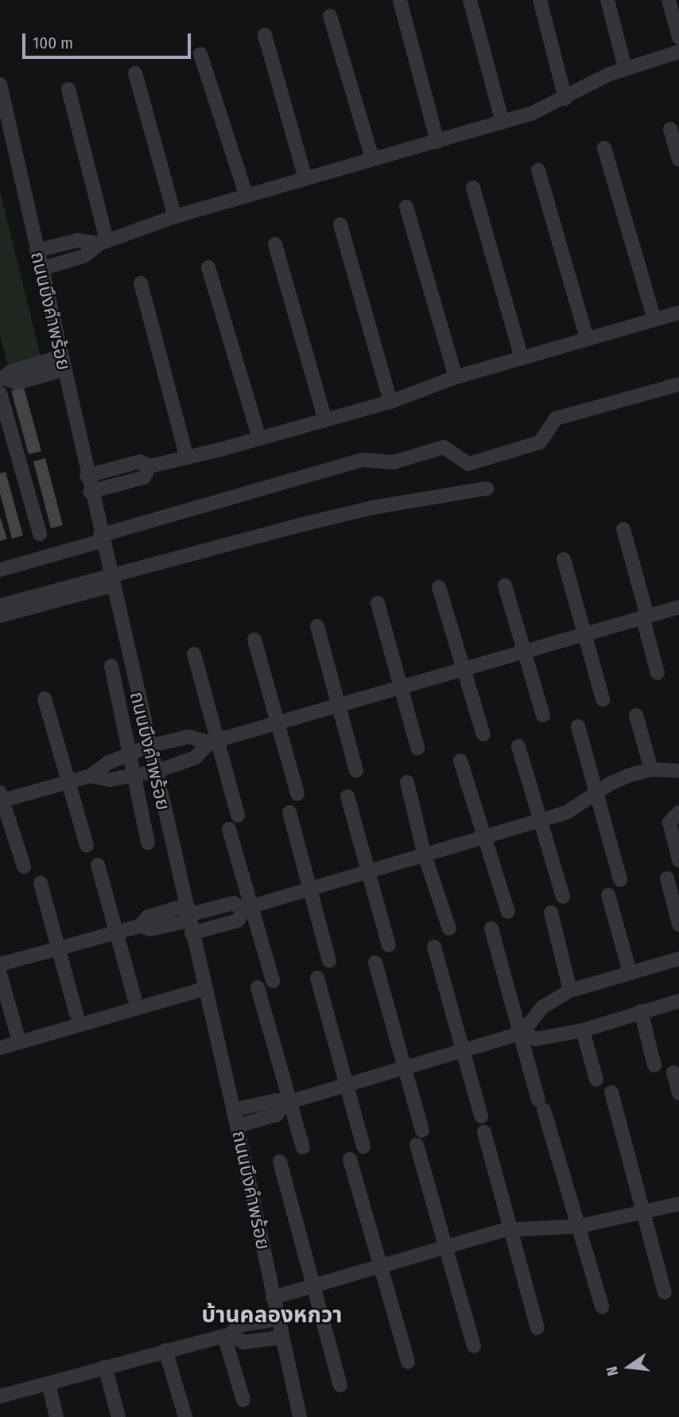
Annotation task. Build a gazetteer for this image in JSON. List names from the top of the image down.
{
  "streets": {
    "street": ["ถนนบึงคำพร้อย"]
  },
  "districts": ["บ้านคลองหกวา"],
  "scale_bar": "100 m",
  "north": "left"
}
